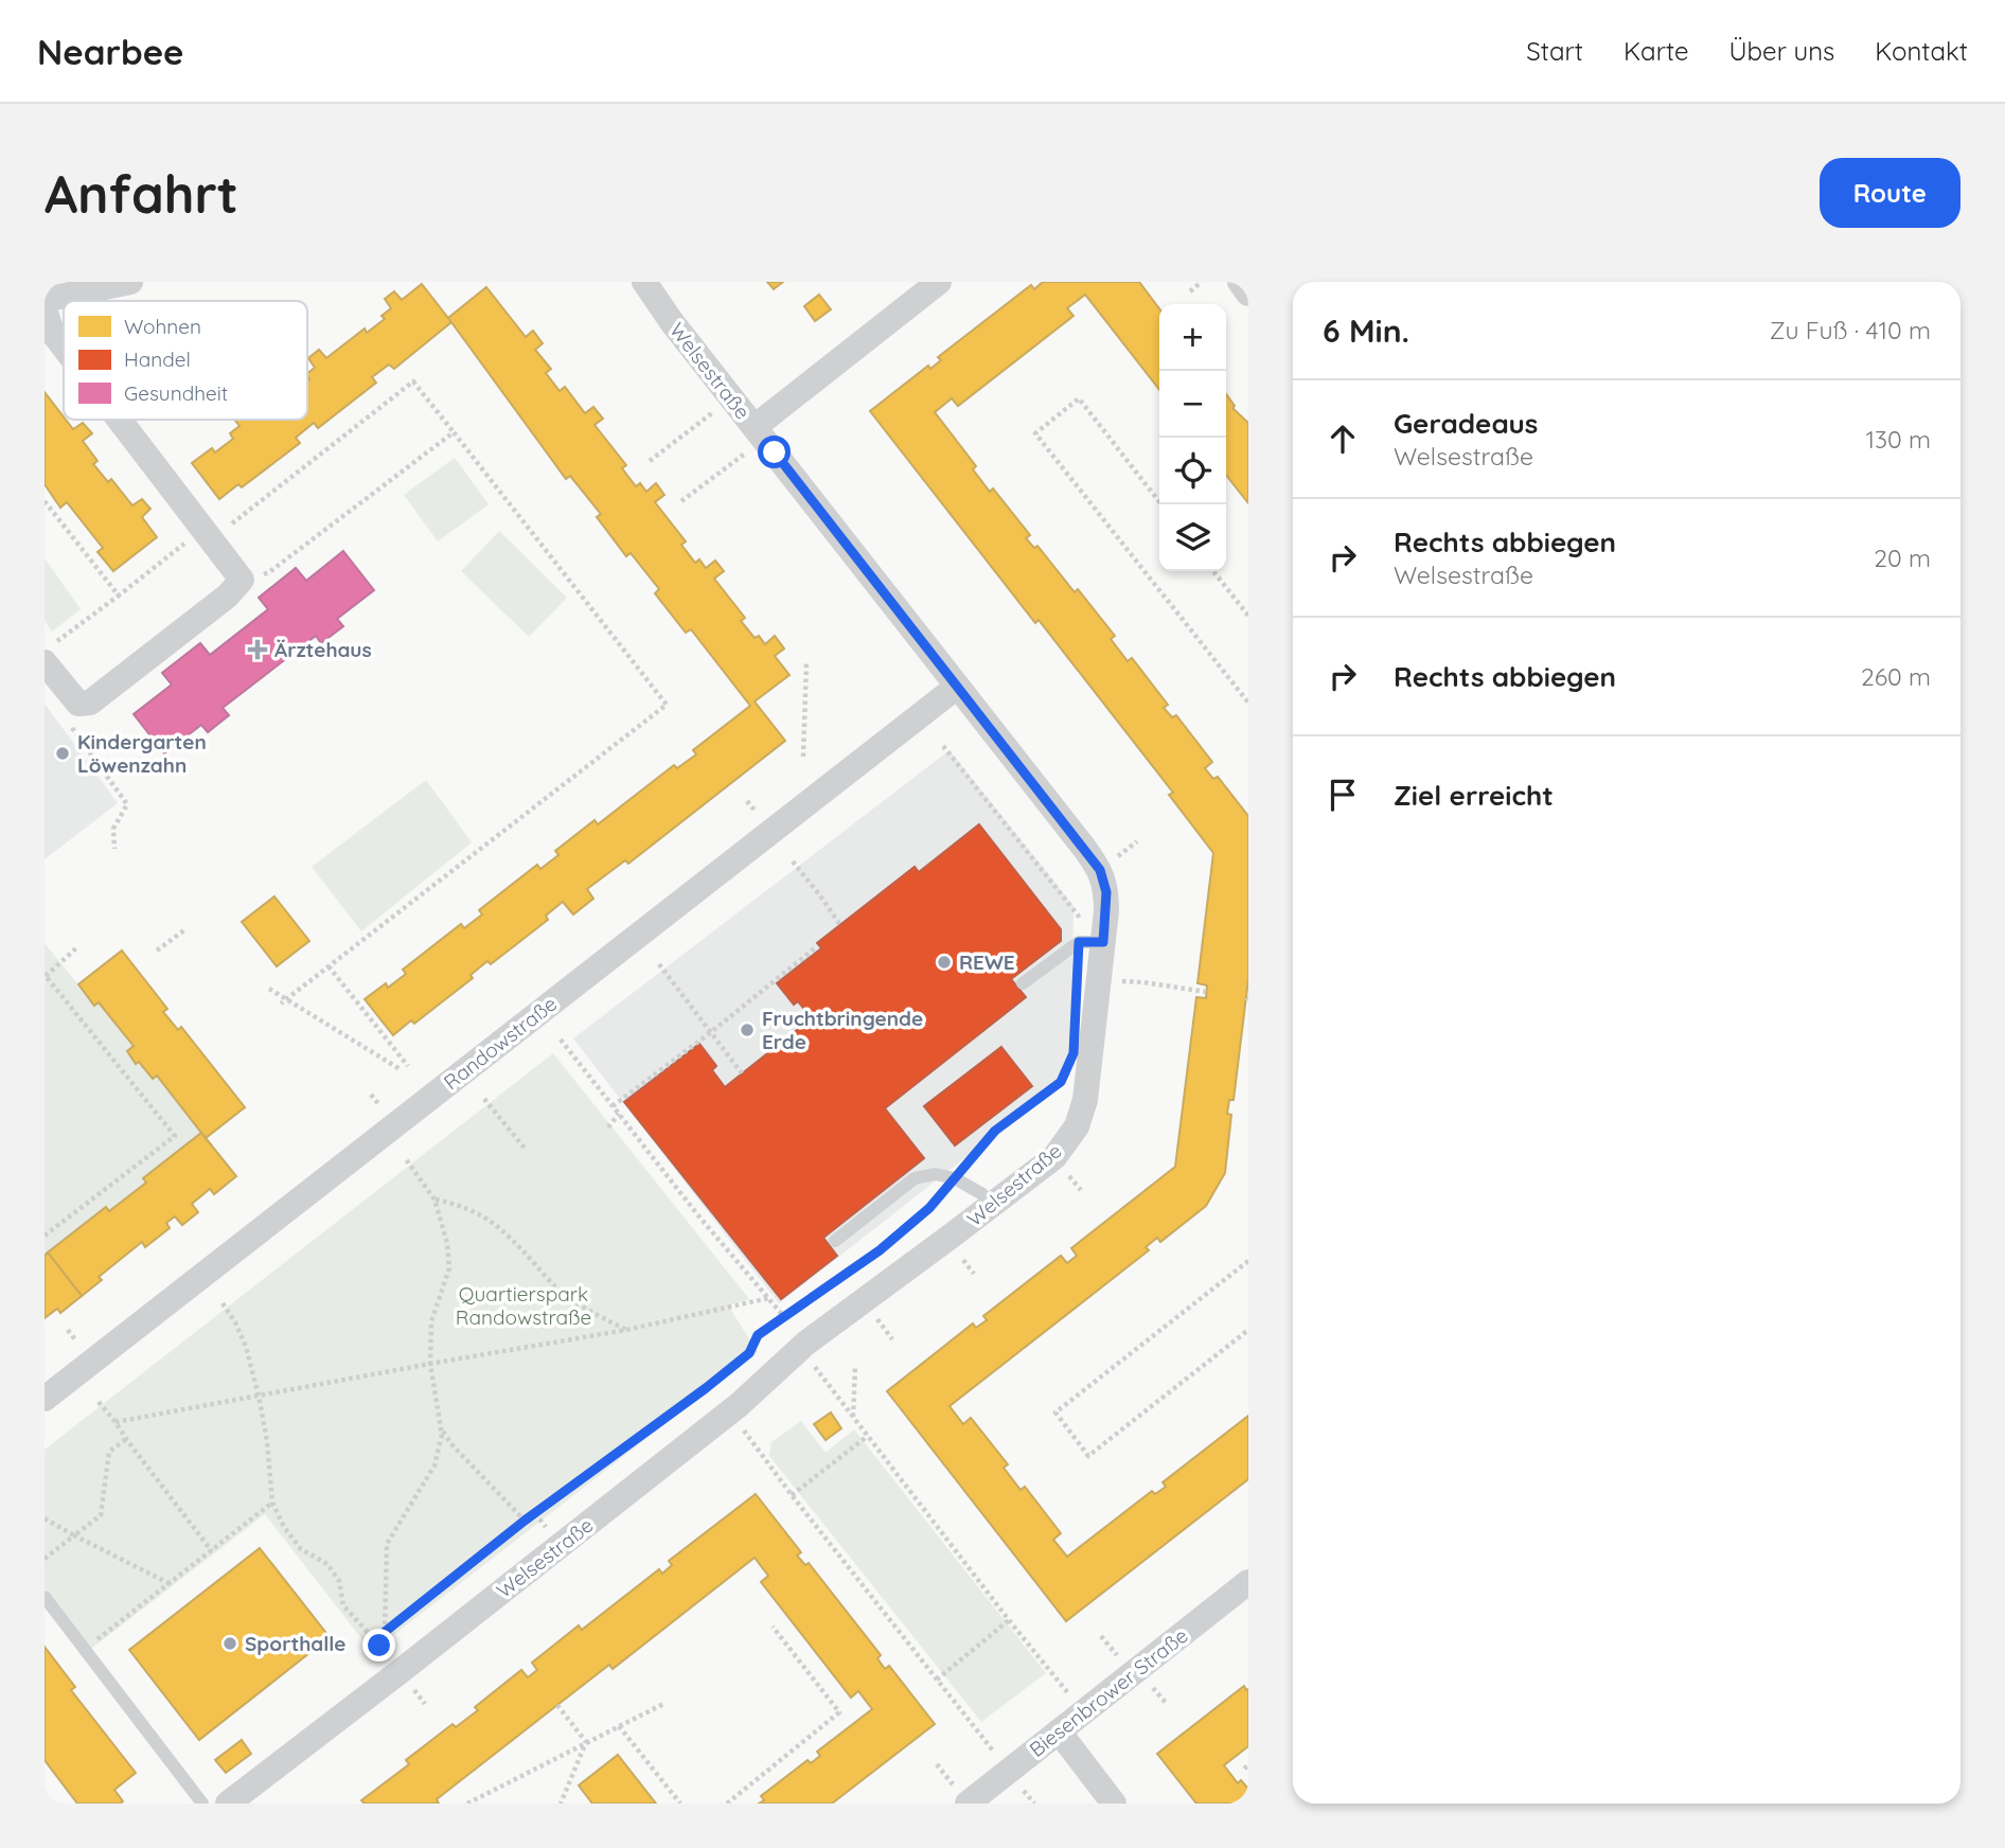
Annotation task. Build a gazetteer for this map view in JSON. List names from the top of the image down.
{
  "streets": {
    "street": ["Welsestraße", "Randowstraße", "Biesenbrower Straße"]
  },
  "crossings": [
    ["Welsestraße", "Randowstraße"]
  ],
  "parks": ["Quartierspark Randowstraße"],
  "places": {
    "health": ["Ärztehaus"],
    "other": [
      "Kindergarten Löwenzahn",
      "REWE",
      "Fruchtbringende Erde",
      "Sporthalle"
    ]
  },
  "legend": ["Wohnen", "Handel", "Gesundheit"],
  "page": {
    "header": "Nearbee",
    "nav": [
      "Start",
      "Karte",
      "Über uns",
      "Kontakt"
    ],
    "buttons": "Route",
    "title": "Anfahrt",
    "heading": ["6 Min.", "Zu Fuß · 410 m"],
    "map_buttons": ["+", "−"],
    "list": [
      ["Geradeaus", "Welsestraße", "130 m"],
      ["Rechts abbiegen", "Welsestraße", "20 m"],
      ["Rechts abbiegen", "260 m"],
      "Ziel erreicht"
    ]
  }
}
